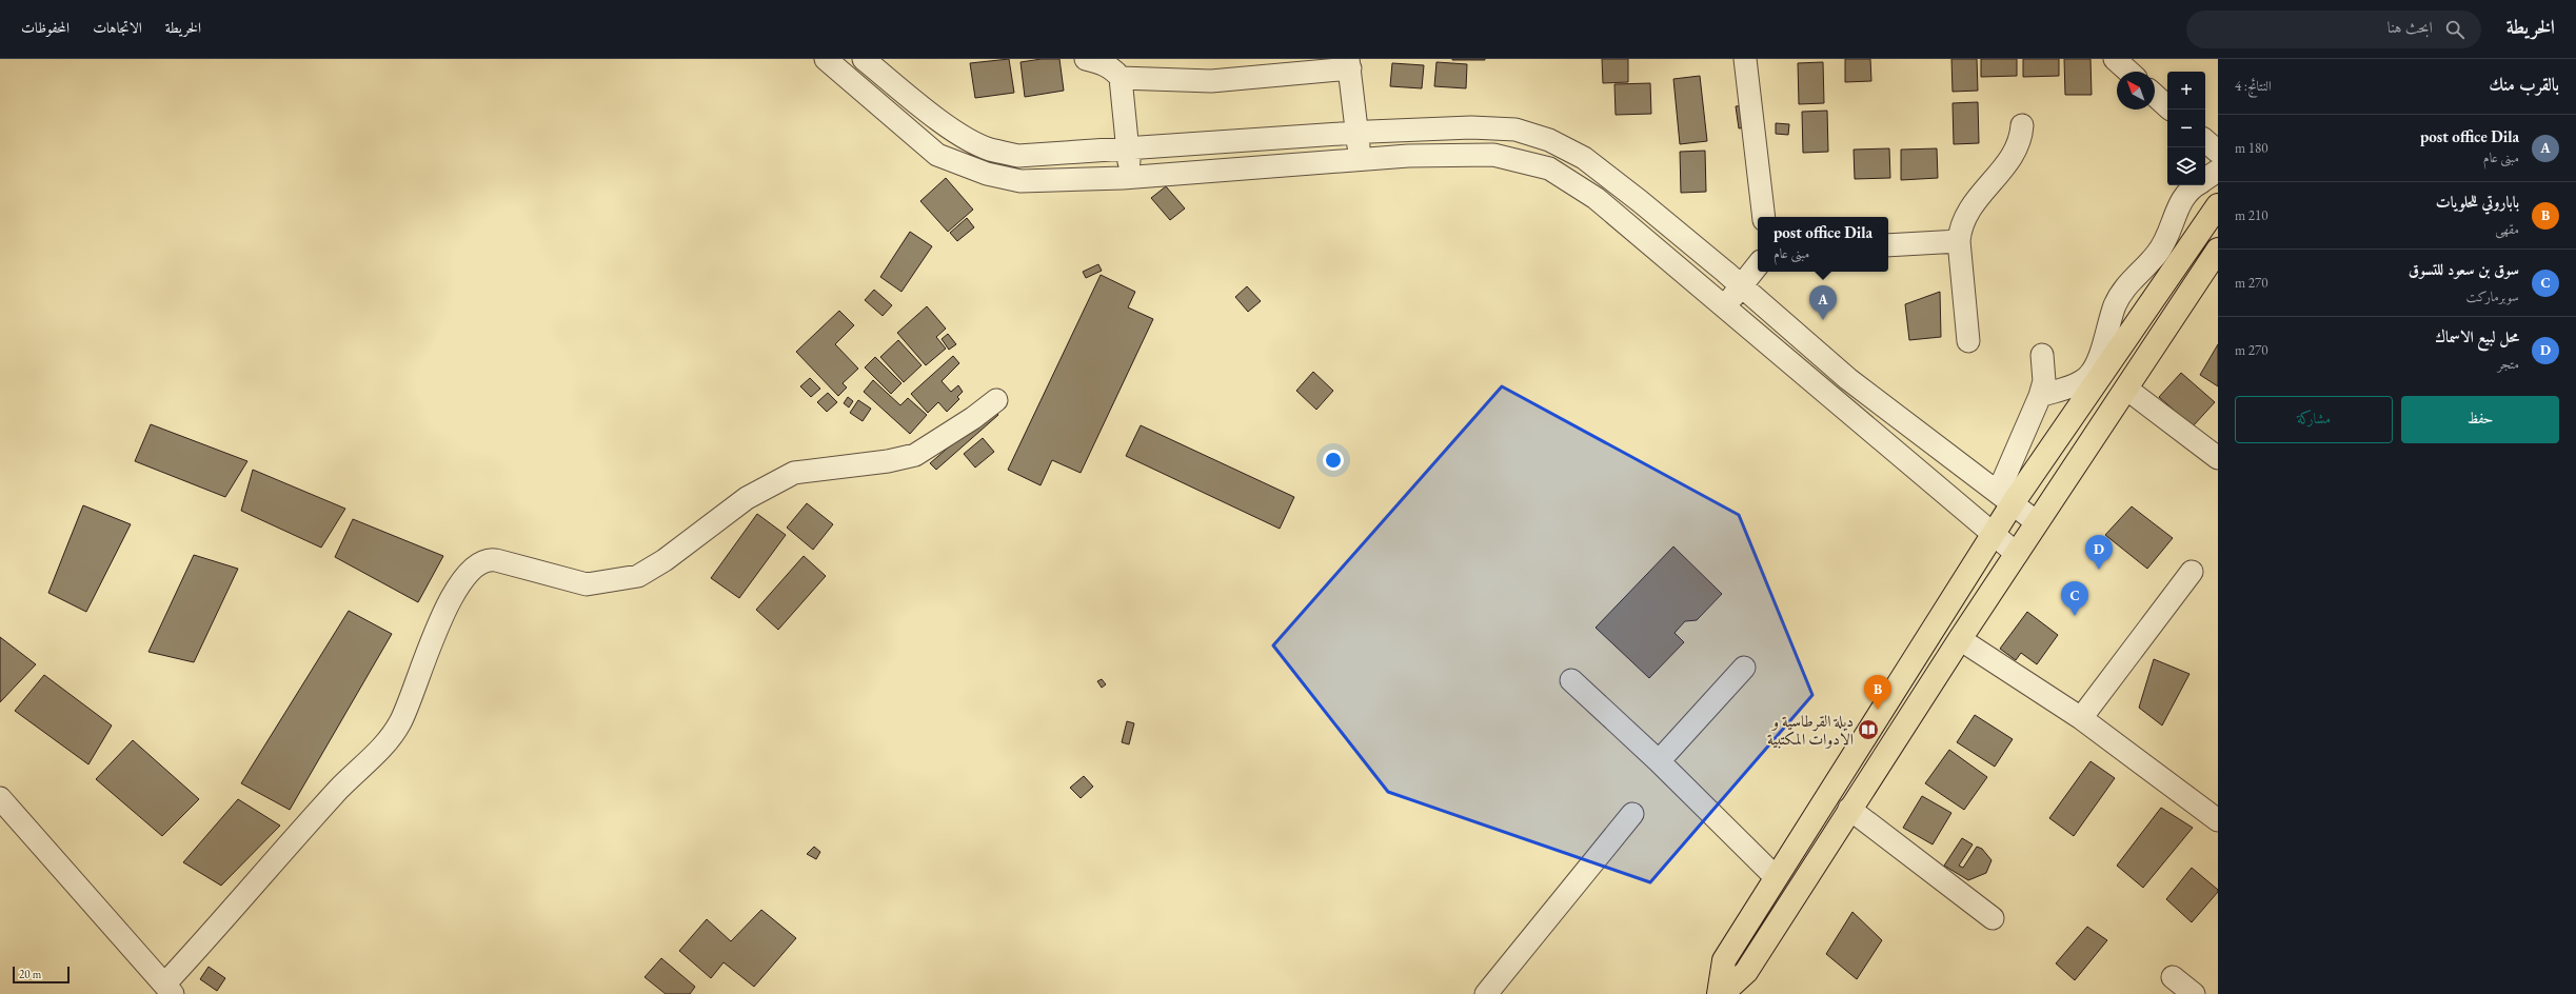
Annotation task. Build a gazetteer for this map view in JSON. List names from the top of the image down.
{
  "places": {
    "library": ["ديلة القرطاسية و الادوات المكتبية"]
  },
  "scale_bar": "20 m",
  "north": "top left",
  "page": {
    "header": "الخريطة",
    "search": "ابحث هنا",
    "nav": ["الخريطة", "الاتجاهات", "المحفوظات"],
    "heading": ["بالقرب منك", "النتائج: 4"],
    "map_buttons": ["+", "−"],
    "list": [
      {
        "mark": "A",
        "name": "post office Dila",
        "note": "مبنى عام",
        "value": "180 m"
      },
      {
        "mark": "B",
        "name": "باباروتي للحلويات",
        "note": "مقهى",
        "value": "210 m"
      },
      {
        "mark": "C",
        "name": "سوق بن سعود للتسوق",
        "note": "سوبرماركت",
        "value": "270 m"
      },
      {
        "mark": "D",
        "name": "محل لبيع الاسماك",
        "note": "متجر",
        "value": "270 m"
      }
    ],
    "popup": ["post office Dila", "مبنى عام"],
    "pins": [
      "A",
      "D",
      "C",
      "B"
    ],
    "buttons": ["حفظ", "مشاركة"],
    "scale": "20 m"
  }
}
